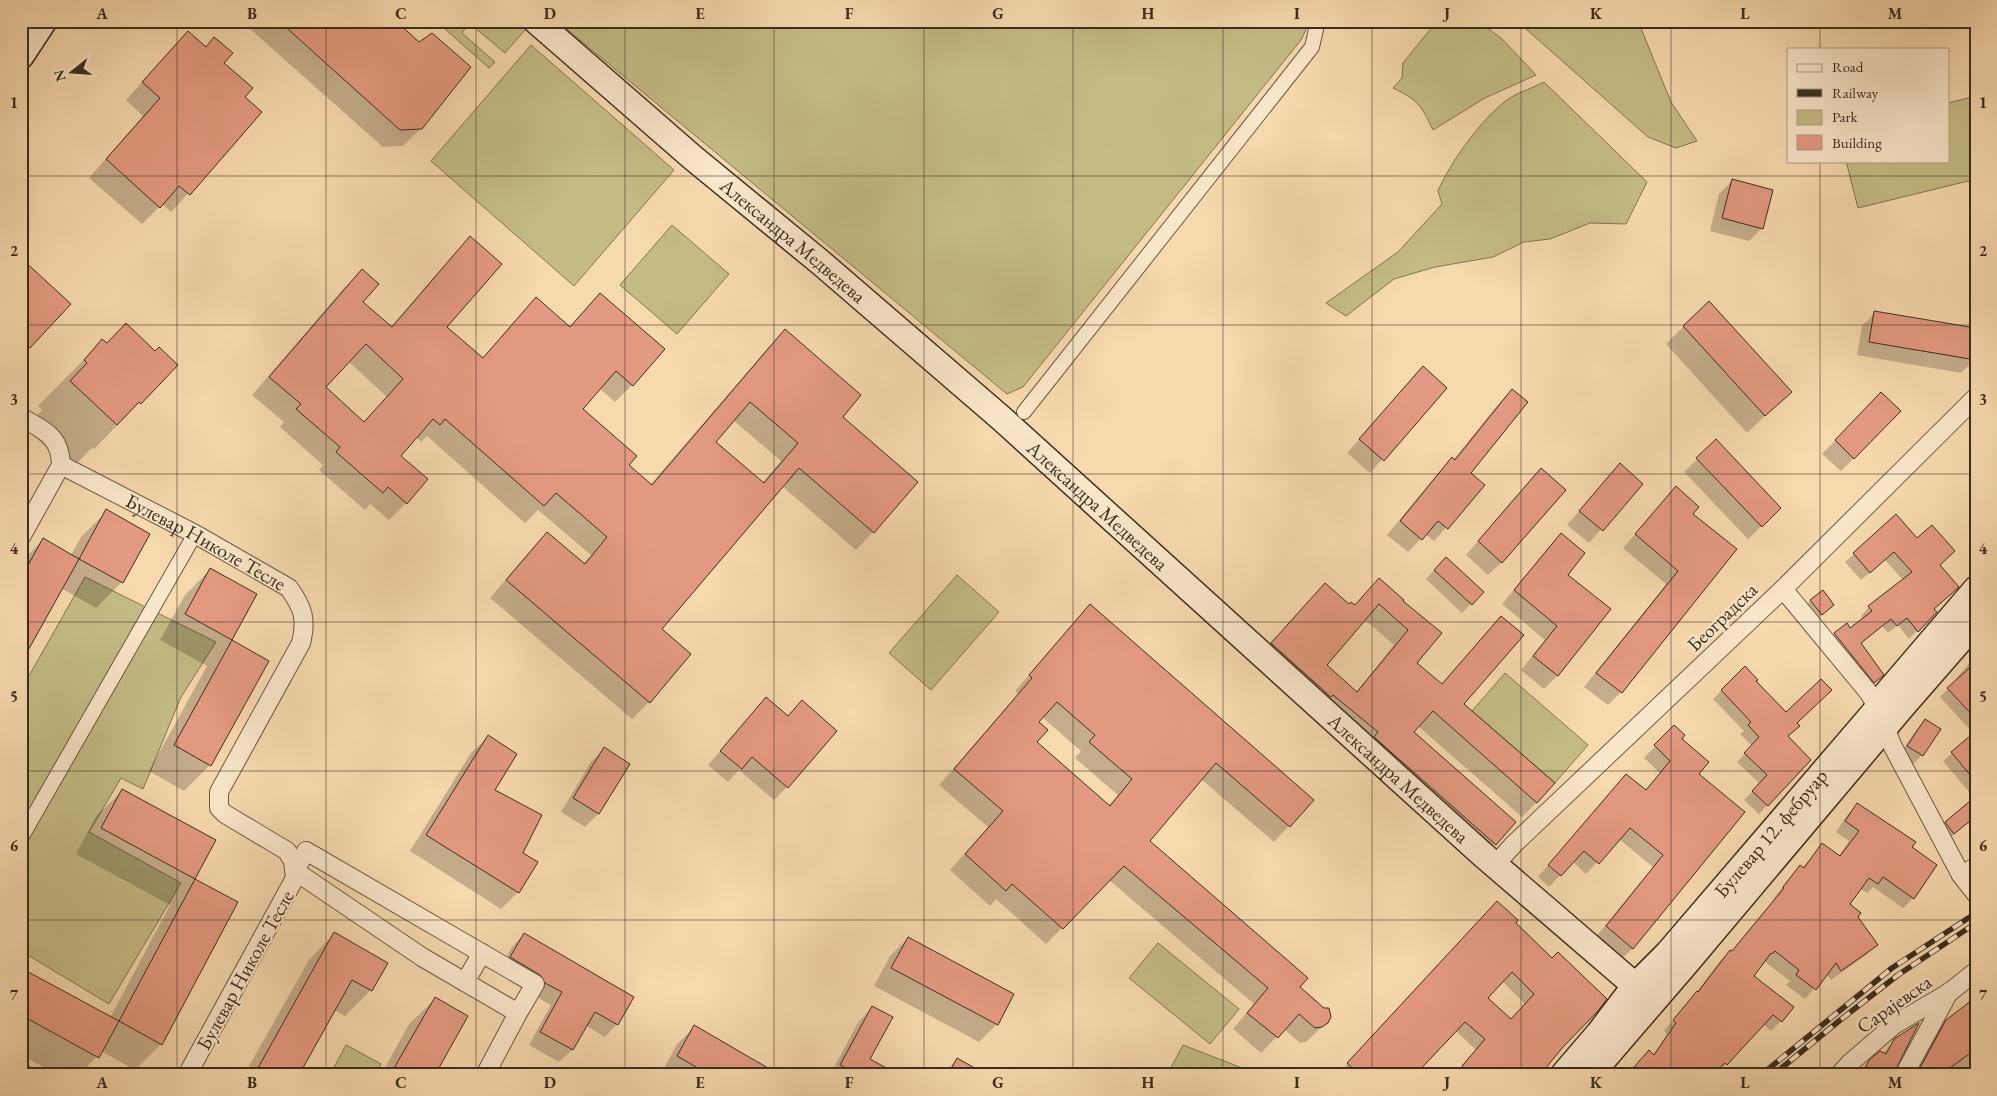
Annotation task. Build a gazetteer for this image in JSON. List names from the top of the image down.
{
  "streets": {
    "main road": ["Александра Медведева", "Булевар 12. фебруар"],
    "street": ["Булевар Николе Тесле", "Београдска", "Сарајевска"]
  },
  "crossings": [
    ["Александра Медведева", "Београдска"],
    ["Александра Медведева", "Булевар 12. фебруар"]
  ],
  "legend": [
    "Road",
    "Railway",
    "Park",
    "Building"
  ],
  "north": "left",
  "grid": {
    "columns": [
      "A",
      "B",
      "C",
      "D",
      "E",
      "F",
      "G",
      "H",
      "I",
      "J",
      "K",
      "L",
      "M"
    ],
    "rows": [
      "1",
      "2",
      "3",
      "4",
      "5",
      "6",
      "7"
    ]
  }
}
